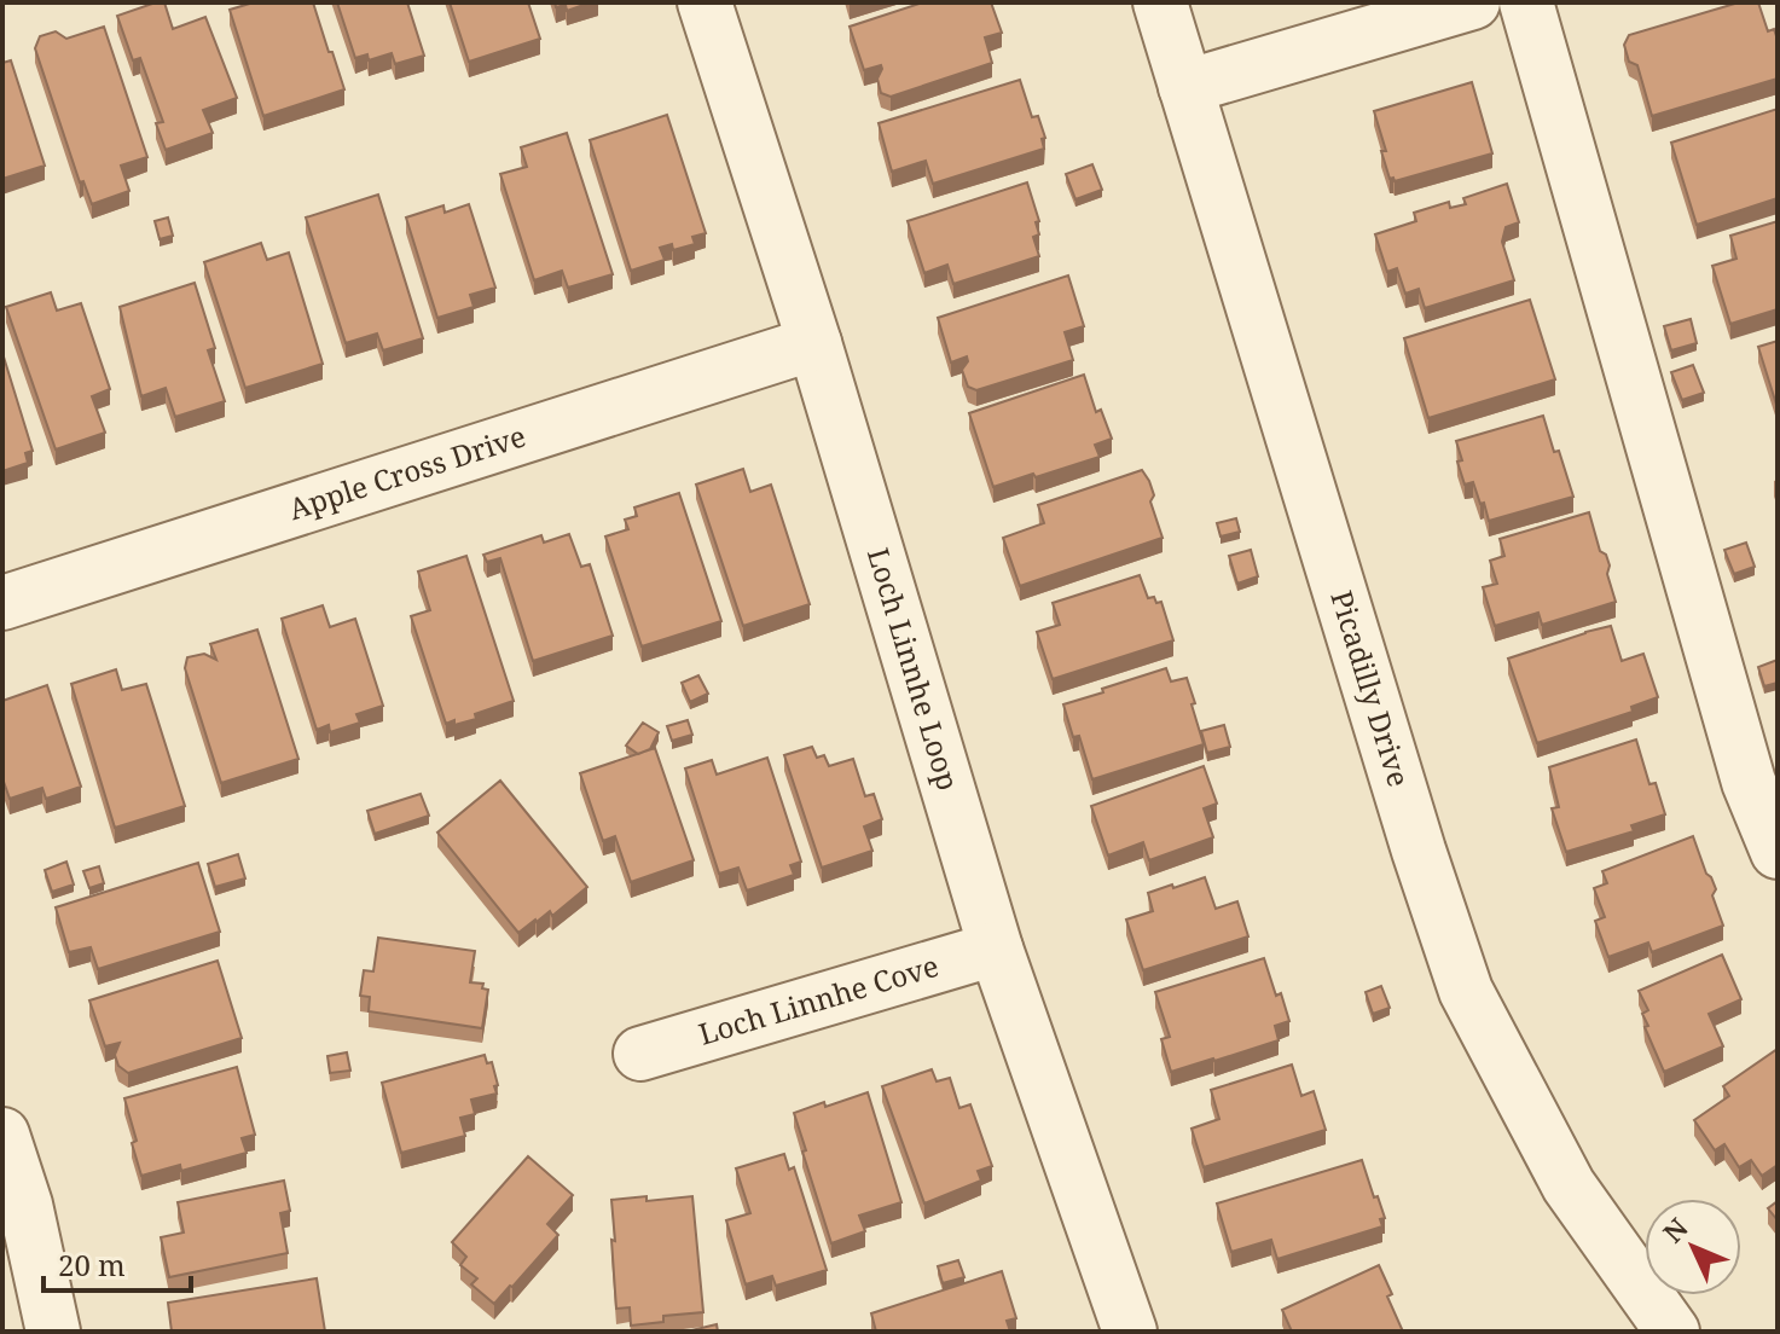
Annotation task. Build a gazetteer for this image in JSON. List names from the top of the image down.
{
  "streets": {
    "street": [
      "Apple Cross Drive",
      "Loch Linnhe Loop",
      "Picadilly Drive",
      "Loch Linnhe Cove"
    ]
  },
  "crossings": [
    ["Apple Cross Drive", "Loch Linnhe Loop"],
    ["Loch Linnhe Loop", "Loch Linnhe Cove"]
  ],
  "scale_bar": "20 m",
  "north": "top left"
}
